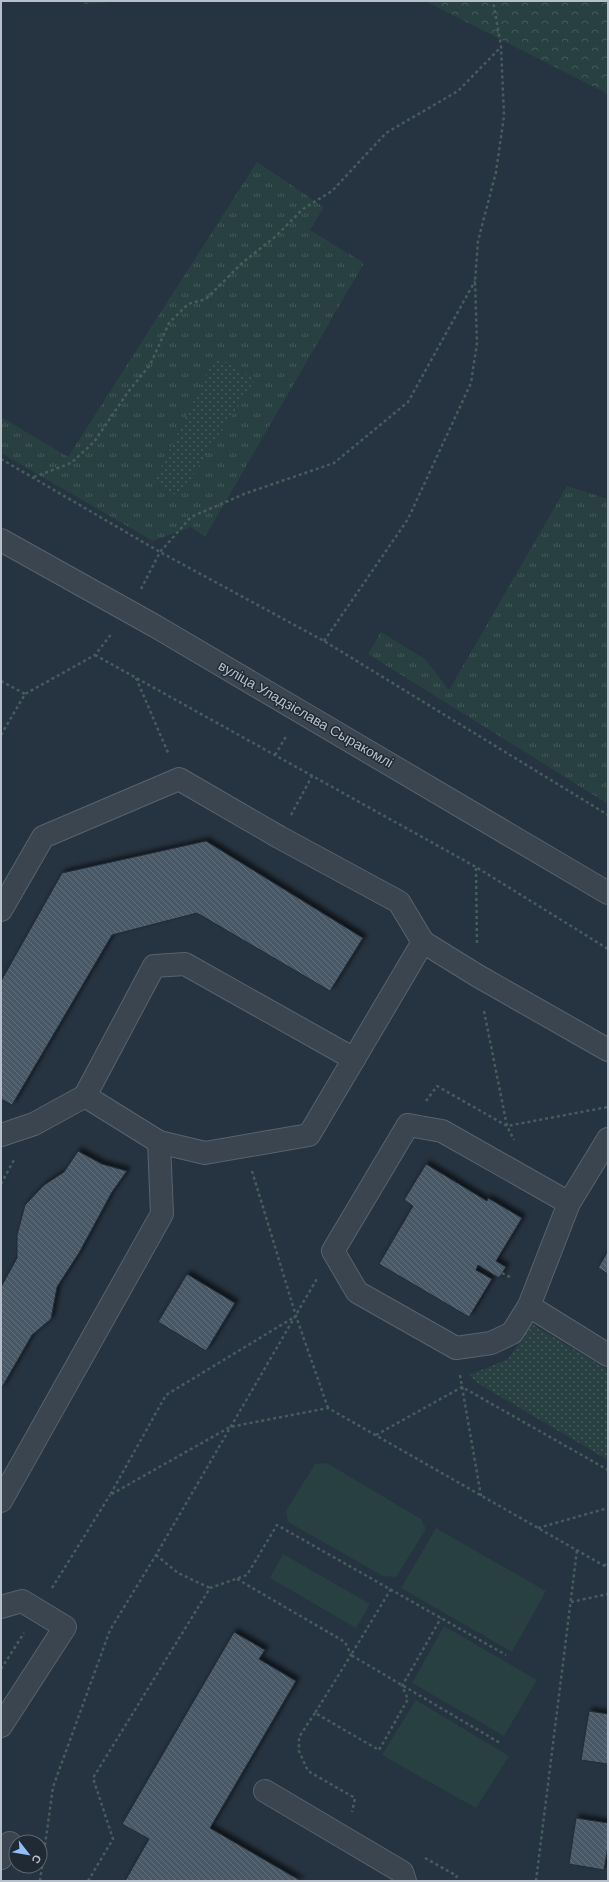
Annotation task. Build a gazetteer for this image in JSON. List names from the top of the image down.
{
  "streets": {
    "street": ["вуліца Уладзіслава Сыракомлі"]
  },
  "north": "bottom right"
}
